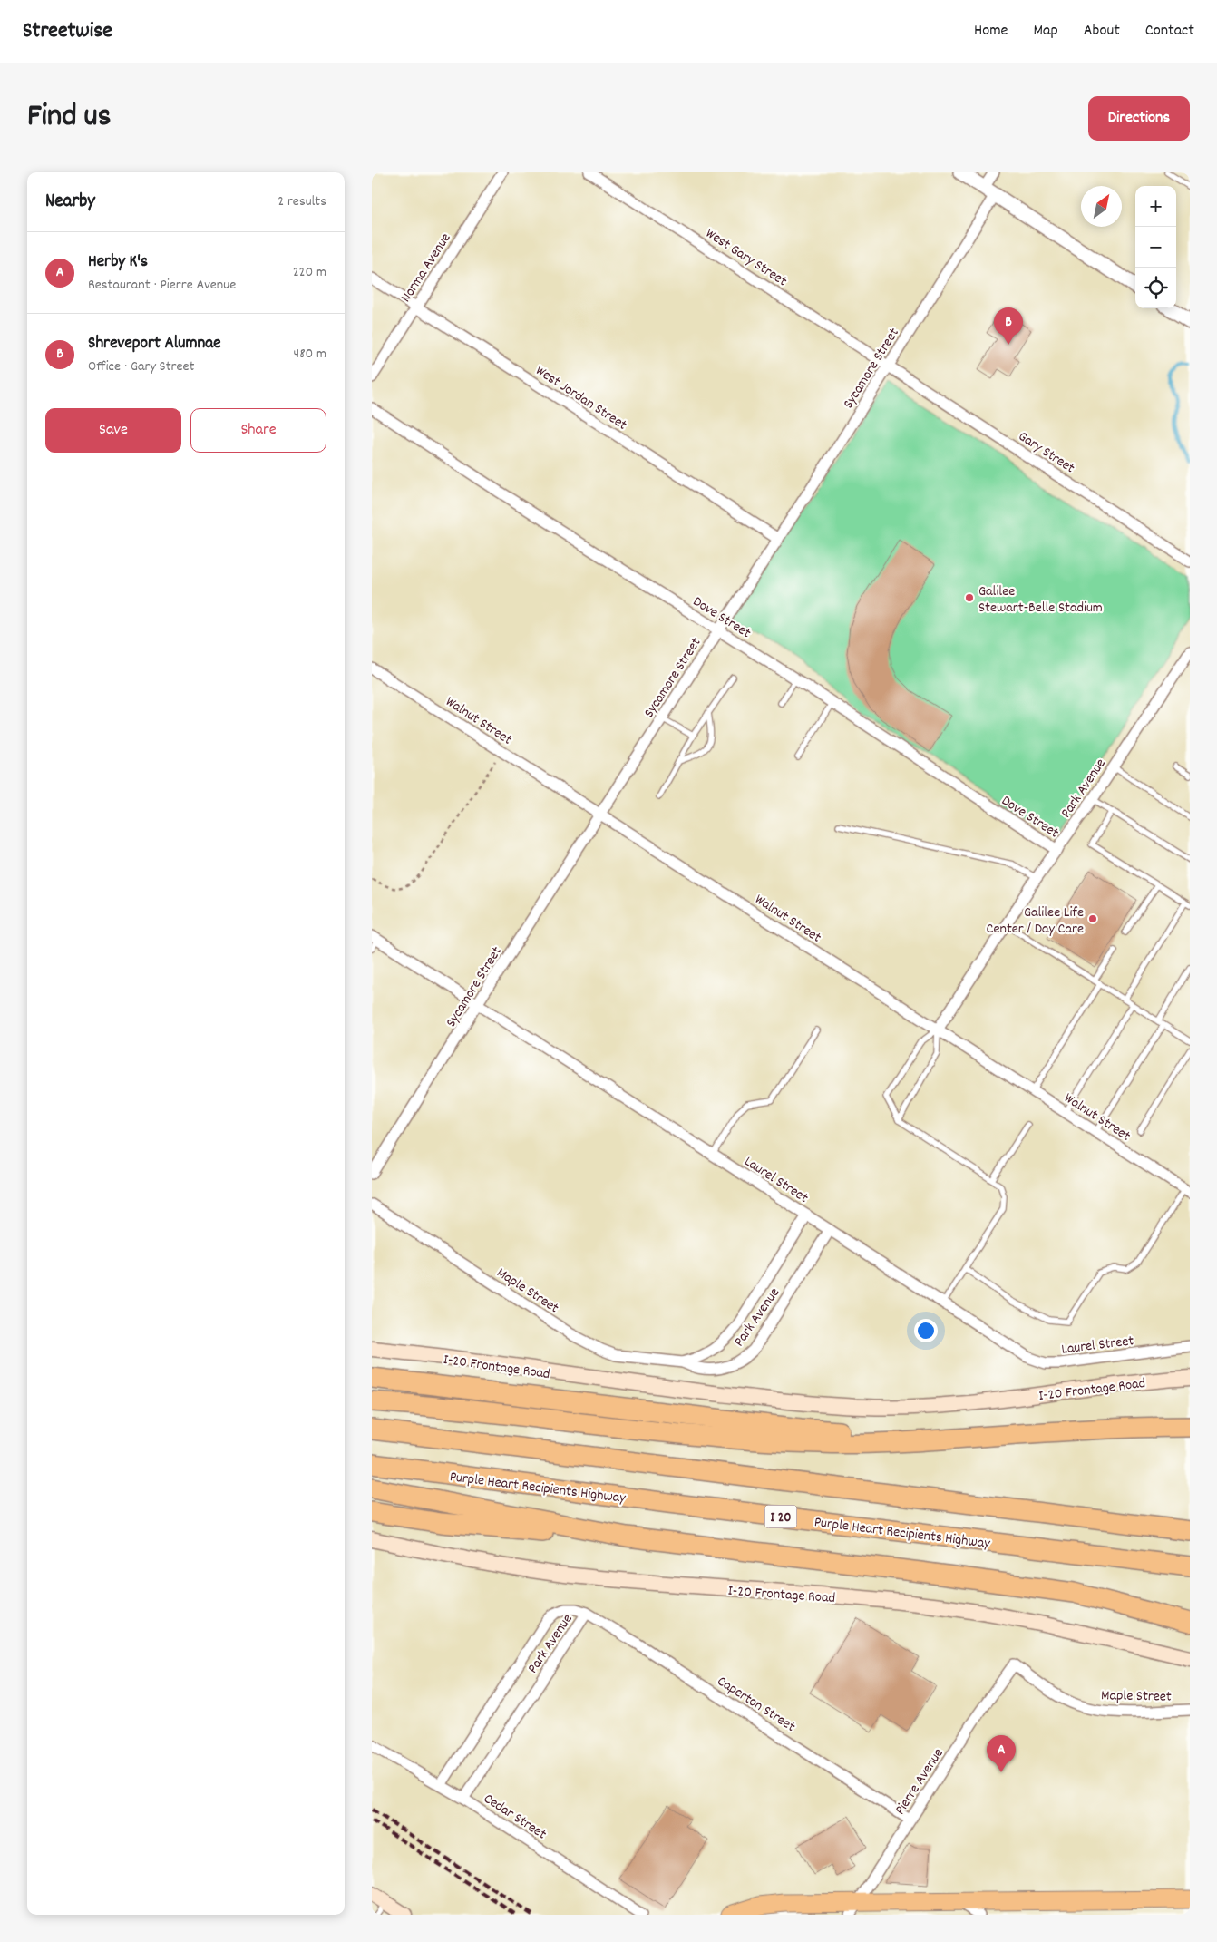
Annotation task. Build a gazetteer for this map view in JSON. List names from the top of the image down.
{
  "streets": {
    "highway": ["Purple Heart Recipients Highway", "I 20"],
    "main road": ["I-20 Frontage Road"],
    "street": [
      "West Gary Street",
      "Norma Avenue",
      "Sycamore Street",
      "West Jordan Street",
      "Gary Street",
      "Dove Street",
      "Walnut Street",
      "Park Avenue",
      "Laurel Street",
      "Maple Street",
      "Caperton Street",
      "Pierre Avenue",
      "Cedar Street"
    ]
  },
  "crossings": [
    ["West Gary Street", "Sycamore Street"],
    ["West Gary Street", "Gary Street"],
    ["Norma Avenue", "West Jordan Street"],
    ["Sycamore Street", "West Jordan Street"],
    ["Sycamore Street", "Gary Street"],
    ["Sycamore Street", "Dove Street"],
    ["Sycamore Street", "Walnut Street"],
    ["Sycamore Street", "Laurel Street"],
    ["Dove Street", "Park Avenue"],
    ["Walnut Street", "Park Avenue"],
    ["Park Avenue", "Laurel Street"],
    ["Park Avenue", "Maple Street"],
    ["Park Avenue", "Caperton Street"],
    ["Park Avenue", "Cedar Street"],
    ["Maple Street", "Pierre Avenue"],
    ["Caperton Street", "Pierre Avenue"]
  ],
  "places": ["Galilee Stewart-Belle Stadium", "Galilee Life Center / Day Care"],
  "north": "top right",
  "page": {
    "header": "Streetwise",
    "nav": [
      "Home",
      "Map",
      "About",
      "Contact"
    ],
    "title": "Find us",
    "buttons": [
      "Directions",
      ["Save", "Share"]
    ],
    "heading": ["Nearby", "2 results"],
    "map_buttons": ["+", "−"],
    "list": [
      {
        "mark": "A",
        "name": "Herby K's",
        "note": "Restaurant · Pierre Avenue",
        "value": "220 m"
      },
      {
        "mark": "B",
        "name": "Shreveport Alumnae",
        "note": "Office · Gary Street",
        "value": "480 m"
      }
    ],
    "pins": ["B", "A"]
  }
}
